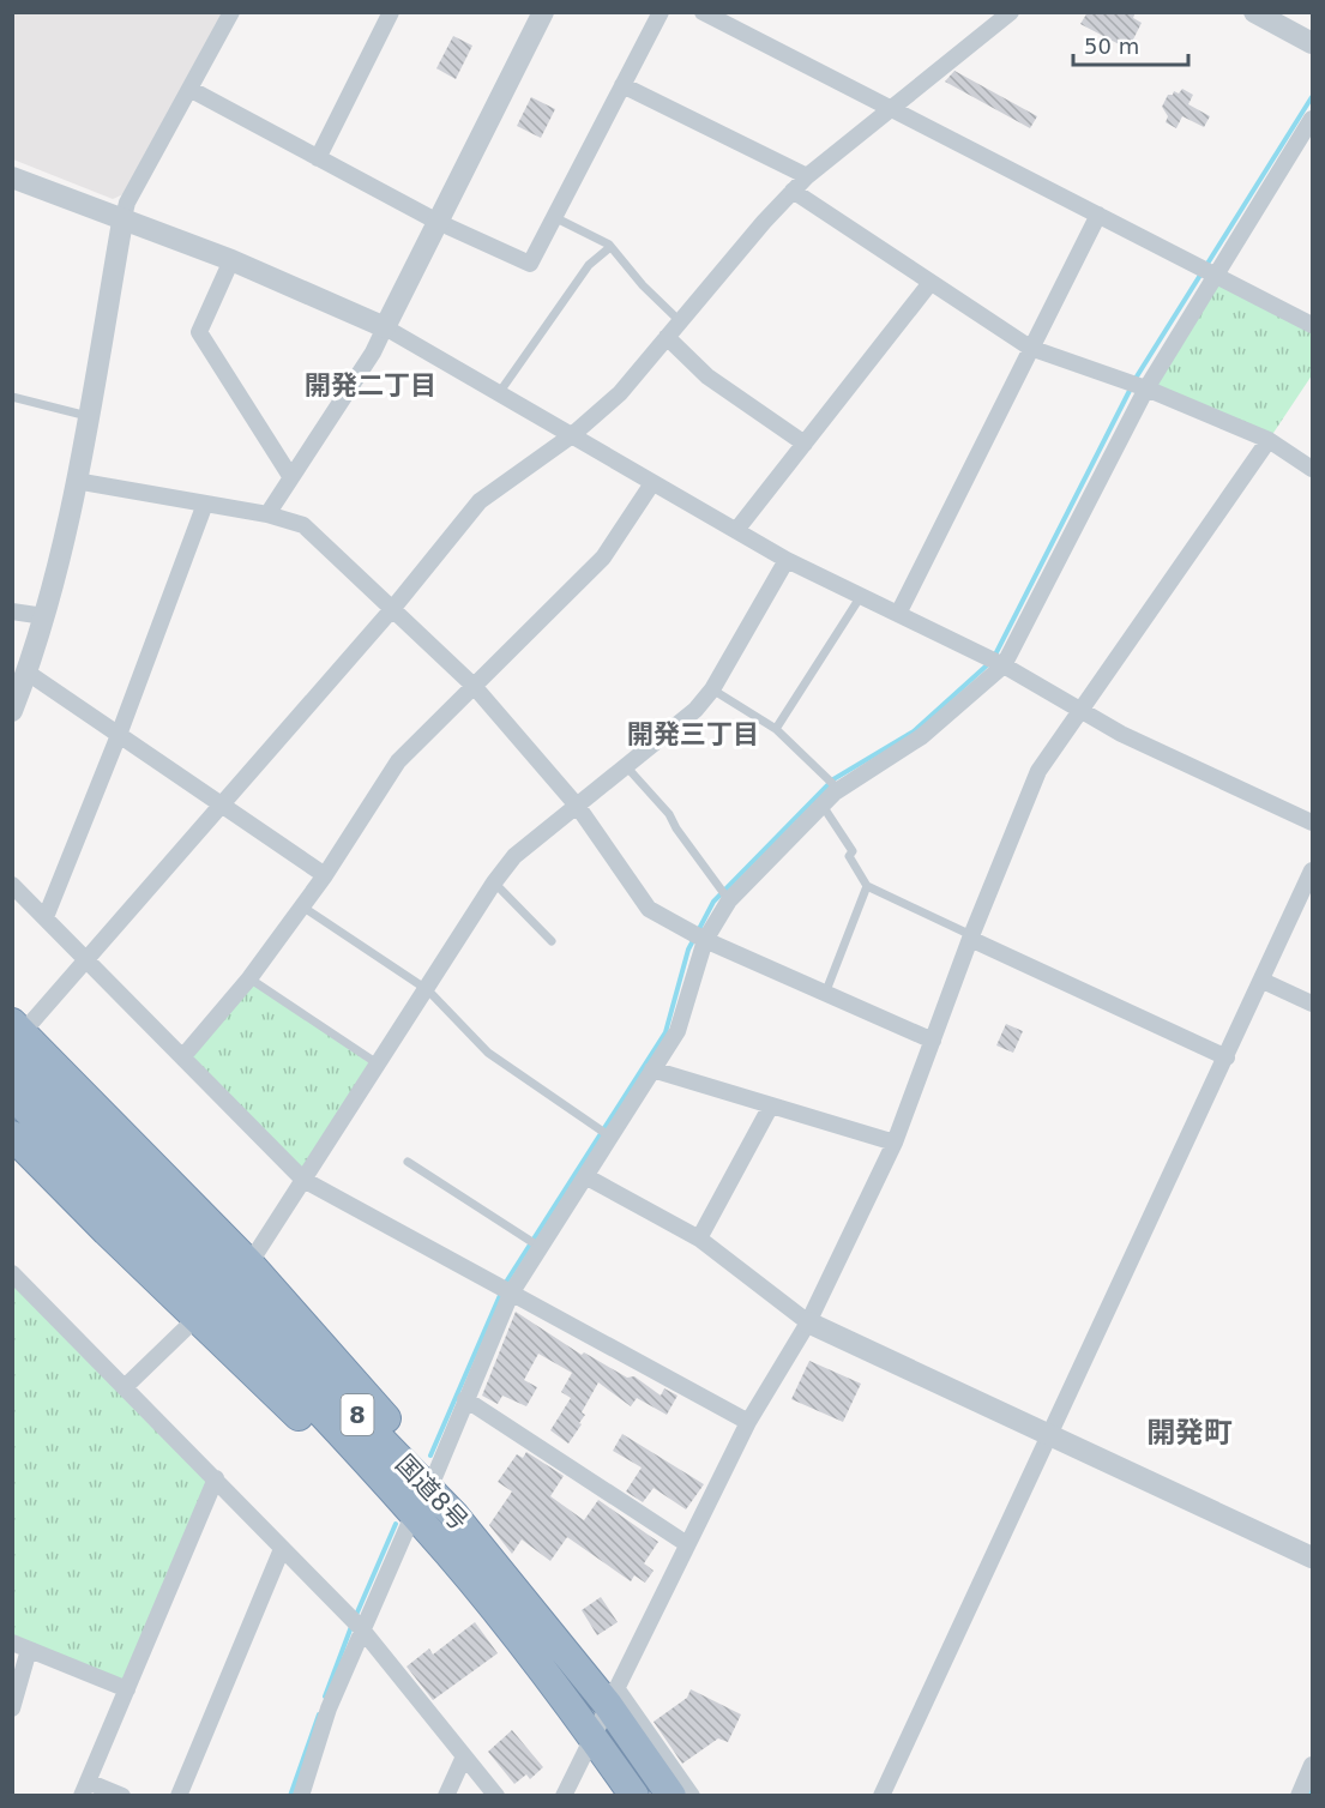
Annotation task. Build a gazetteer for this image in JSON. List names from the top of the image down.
{
  "streets": {
    "highway": ["8", "国道8号"]
  },
  "crossings": [
    ["8", "国道8号"]
  ],
  "districts": ["開発二丁目", "開発三丁目", "開発町"],
  "scale_bar": "50 m"
}
